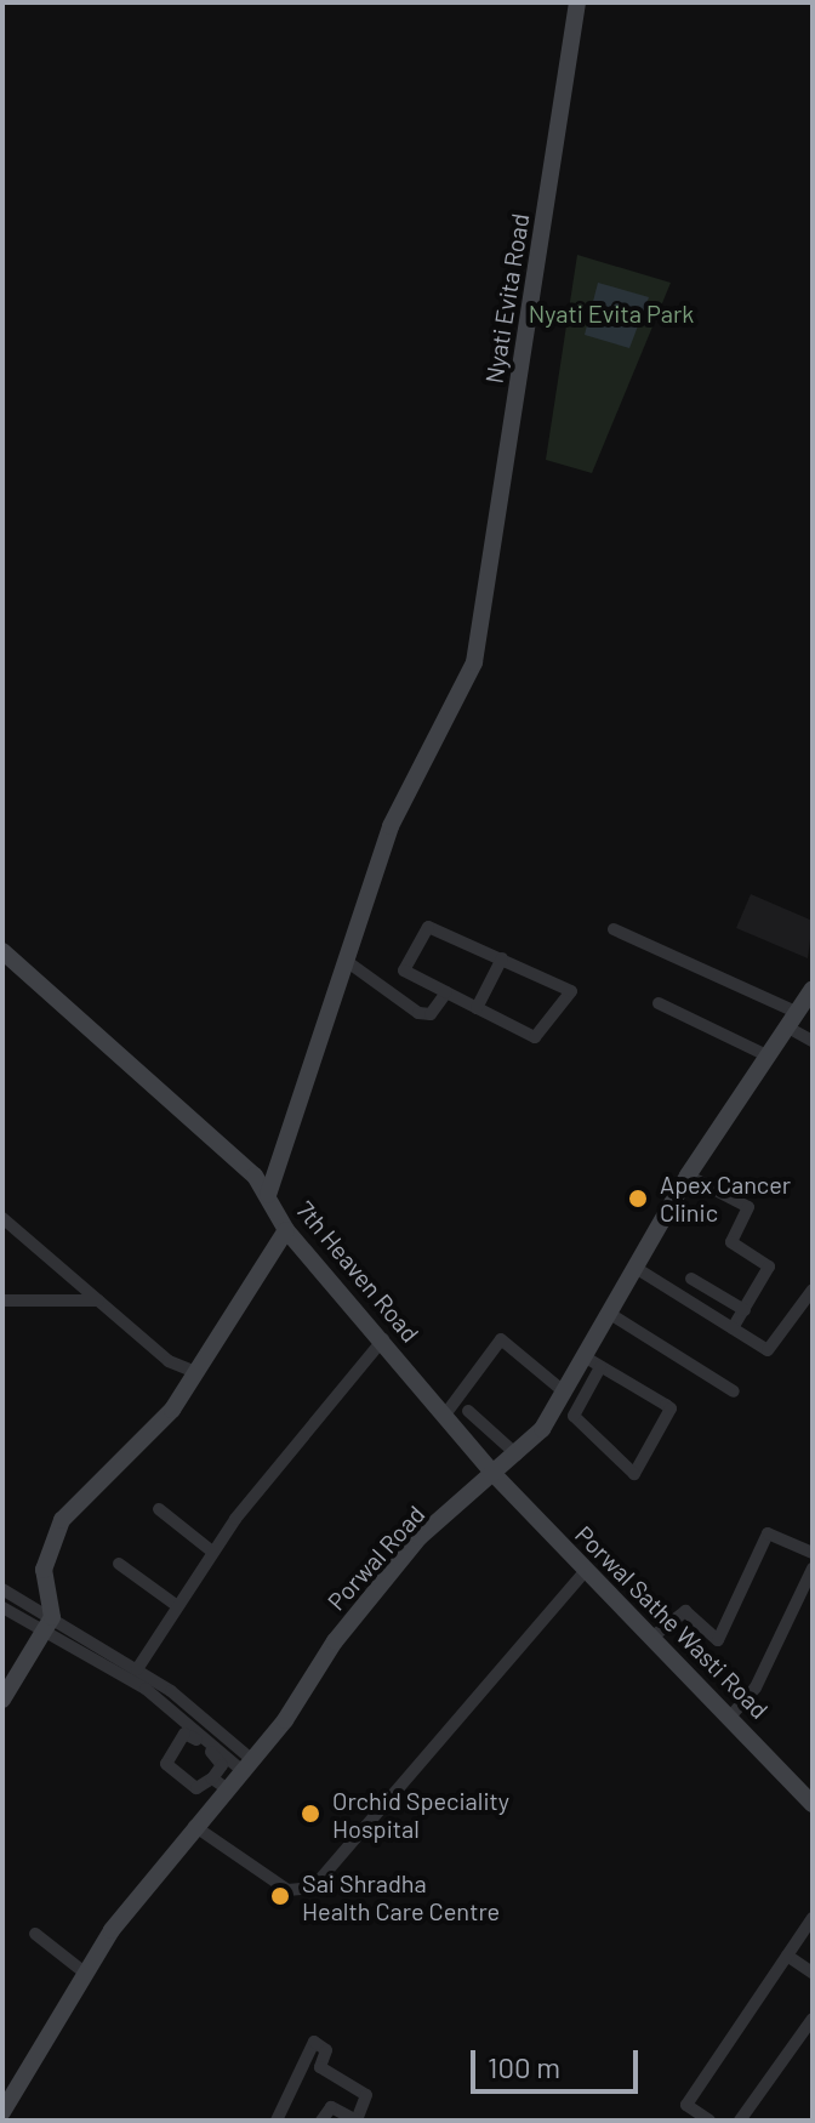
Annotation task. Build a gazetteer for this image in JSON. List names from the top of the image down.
{
  "streets": {
    "street": [
      "Nyati Evita Road",
      "7th Heaven Road",
      "Porwal Road",
      "Porwal Sathe Wasti Road"
    ]
  },
  "crossings": [
    ["Nyati Evita Road", "7th Heaven Road"],
    ["7th Heaven Road", "Porwal Road"],
    ["7th Heaven Road", "Porwal Sathe Wasti Road"],
    ["Porwal Road", "Porwal Sathe Wasti Road"]
  ],
  "parks": ["Nyati Evita Park"],
  "places": ["Apex Cancer Clinic", "Orchid Speciality Hospital", "Sai Shradha Health Care Centre"],
  "scale_bar": "100 m"
}
